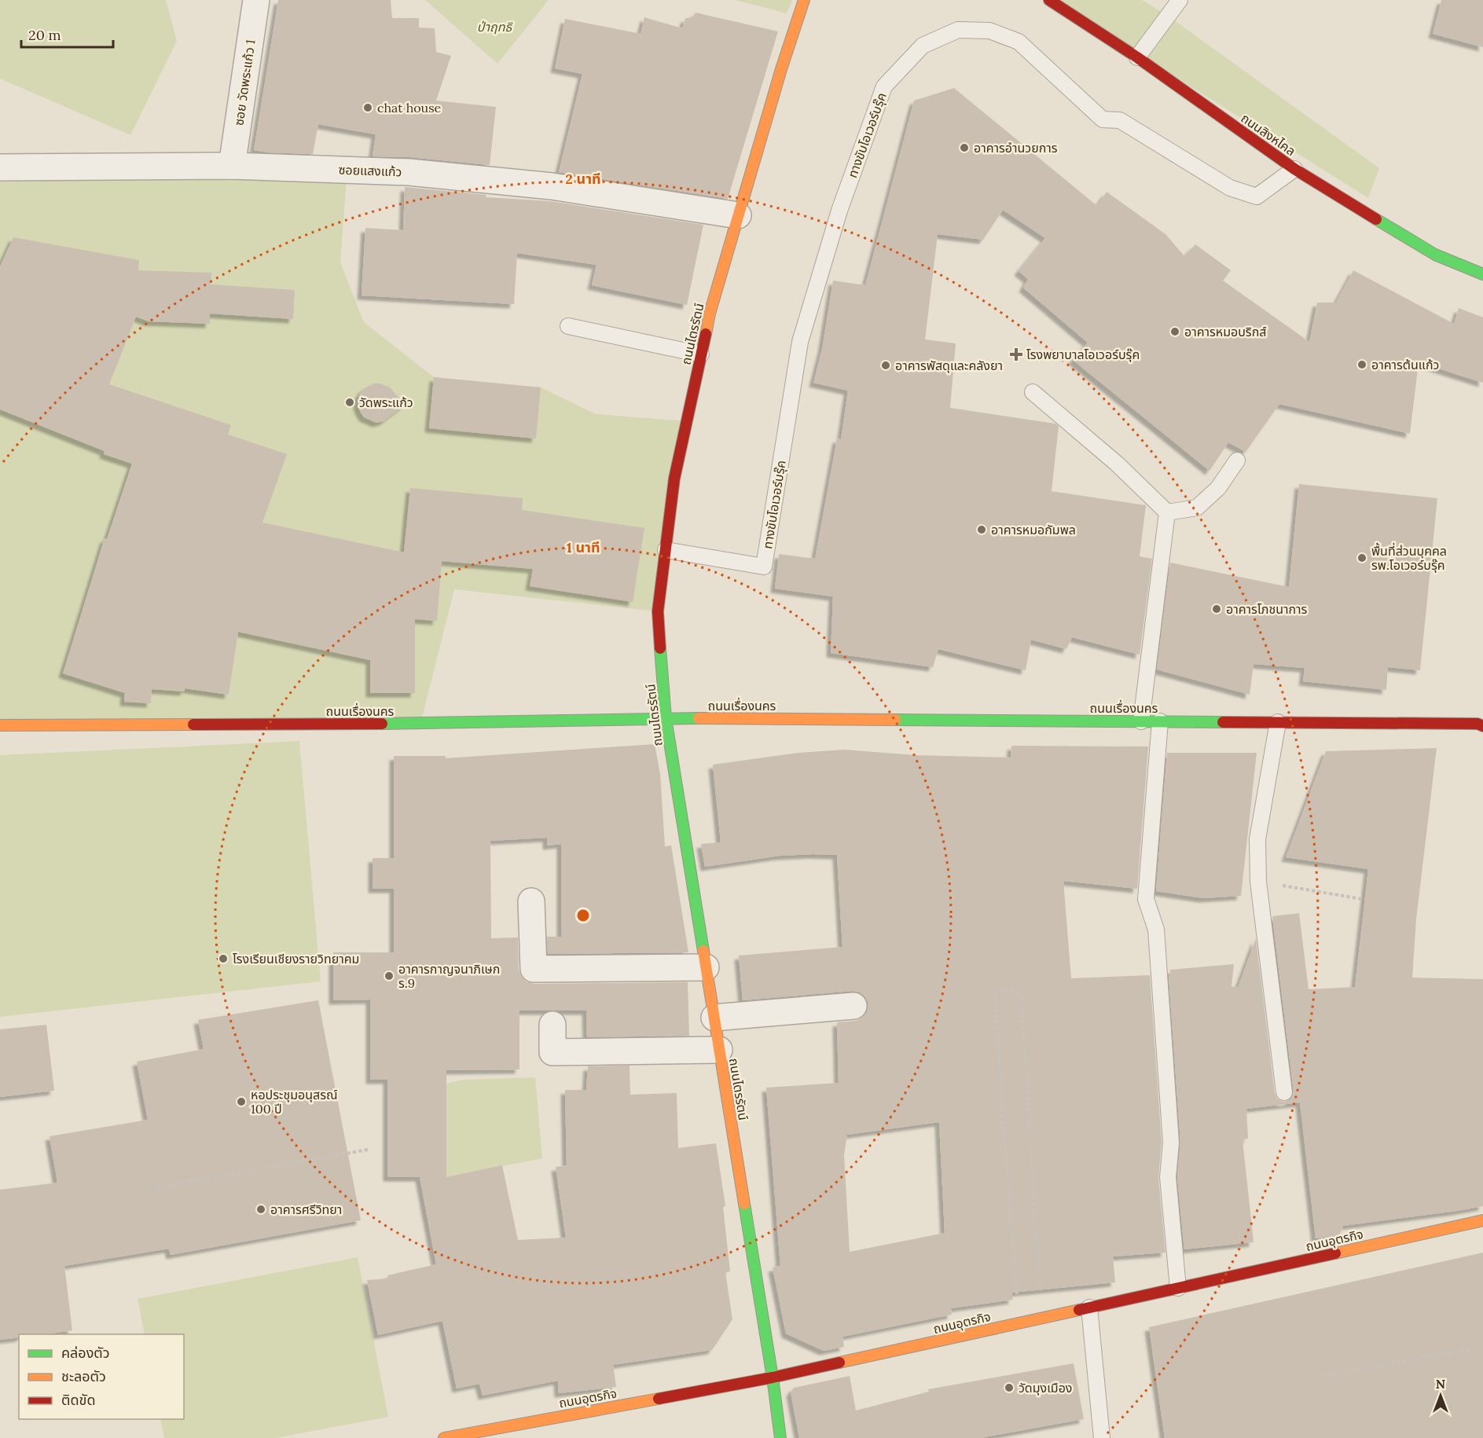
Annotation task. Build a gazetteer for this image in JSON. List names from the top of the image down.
{
  "streets": {
    "street": [
      "ซอย วัดพระแก้ว 1",
      "ถนนสิงหไคล",
      "ซอยแสงแก้ว",
      "ถนนไตรรัตน์",
      "ถนนเรื่องนคร",
      "ถนนอุตรกิจ"
    ],
    "lane": ["ทางขับโอเวอร์บรุ๊ค"]
  },
  "crossings": [
    ["ซอย วัดพระแก้ว 1", "ซอยแสงแก้ว"],
    ["ถนนสิงหไคล", "ทางขับโอเวอร์บรุ๊ค"],
    ["ทางขับโอเวอร์บรุ๊ค", "ถนนไตรรัตน์"],
    ["ซอยแสงแก้ว", "ถนนไตรรัตน์"],
    ["ถนนไตรรัตน์", "ถนนเรื่องนคร"],
    ["ถนนไตรรัตน์", "ถนนอุตรกิจ"]
  ],
  "parks": ["ป่าฤทธิ"],
  "places": {
    "other": [
      "chat house",
      "อาคารอำนวยการ",
      "อาคารหมอบริกส์",
      "อาคารต้นแก้ว",
      "อาคารพัสดุและคลังยา",
      "วัดพระแก้ว",
      "อาคารหมอกัมพล",
      "พื้นที่ส่วนบุคคล รพ.โอเวอร์บรุ๊ค",
      "อาคารโภชนาการ",
      "โรงเรียนเชียงรายวิทยาคม",
      "อาคารกาญจนาภิเษก ร.9",
      "หอประชุมอนุสรณ์ 100 ปี",
      "อาคารศรีวิทยา",
      "วัดมุงเมือง"
    ],
    "health": ["โรงพยาบาลโอเวอร์บรุ๊ค"]
  },
  "legend": ["คล่องตัว", "ชะลอตัว", "ติดขัด"],
  "scale_bar": "20 m",
  "north": "top",
  "rings": ["2 นาที", "1 นาที"]
}
